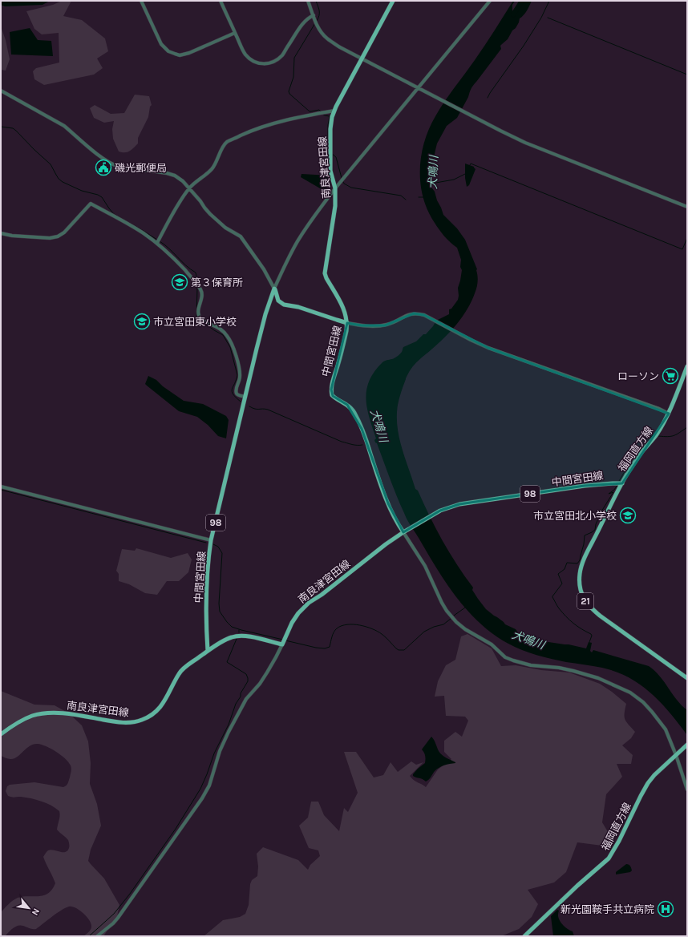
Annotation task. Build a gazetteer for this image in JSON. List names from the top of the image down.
{
  "streets": {
    "main road": [
      "南良津宮田線",
      "中間宮田線",
      "福岡直方線",
      "98",
      "21"
    ]
  },
  "crossings": [
    ["南良津宮田線", "中間宮田線"],
    ["中間宮田線", "福岡直方線"]
  ],
  "water": ["犬鳴川"],
  "places": {
    "public building": ["磯光郵便局"],
    "school or university": ["第３保育所", "市立宮田東小学校", "市立宮田北小学校"],
    "supermarket": ["ローソン"],
    "hospital": ["新光園鞍手共立病院"]
  },
  "north": "bottom right"
}
